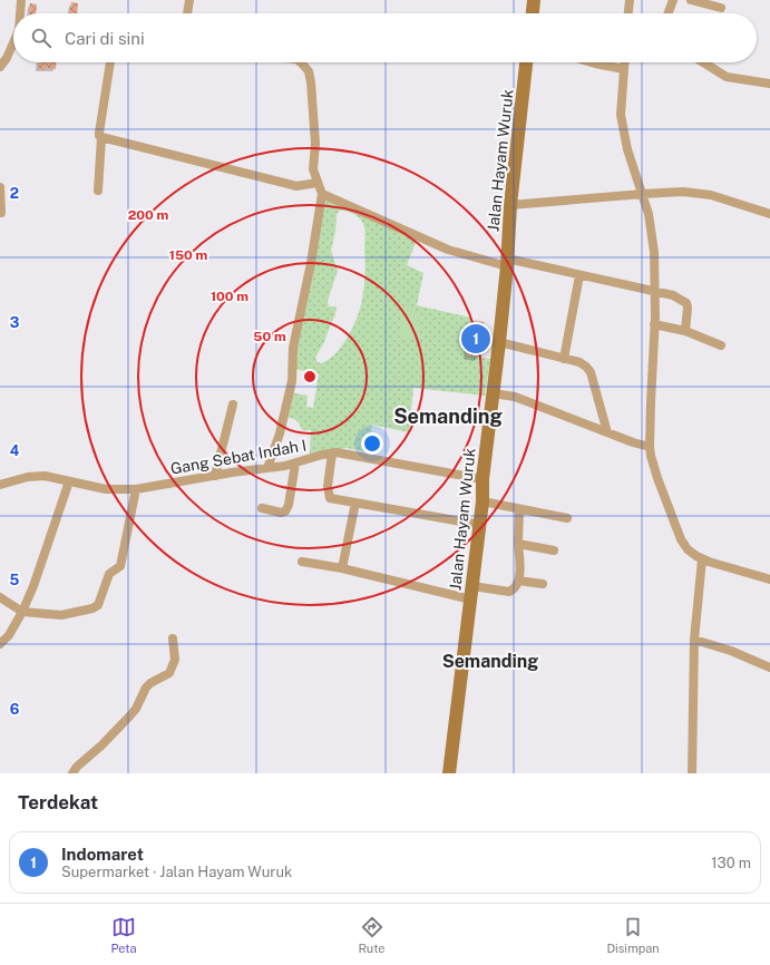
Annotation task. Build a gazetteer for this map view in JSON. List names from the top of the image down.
{
  "streets": {
    "main road": ["Jalan Hayam Wuruk"],
    "street": ["Gang Sebat Indah I"]
  },
  "crossings": [
    ["Jalan Hayam Wuruk", "Gang Sebat Indah I"]
  ],
  "districts": ["Semanding", "Semanding"],
  "page": {
    "search": "Cari di sini",
    "pins": "1",
    "heading": "Terdekat",
    "list": [
      {
        "mark": "1",
        "name": "Indomaret",
        "note": "Supermarket · Jalan Hayam Wuruk",
        "value": "130 m"
      }
    ],
    "nav": ["Peta", "Rute", "Disimpan"]
  },
  "grid": {
    "rows": [
      "2",
      "3",
      "4",
      "5",
      "6"
    ]
  },
  "rings": [
    "200 m",
    "150 m",
    "100 m",
    "50 m"
  ]
}
